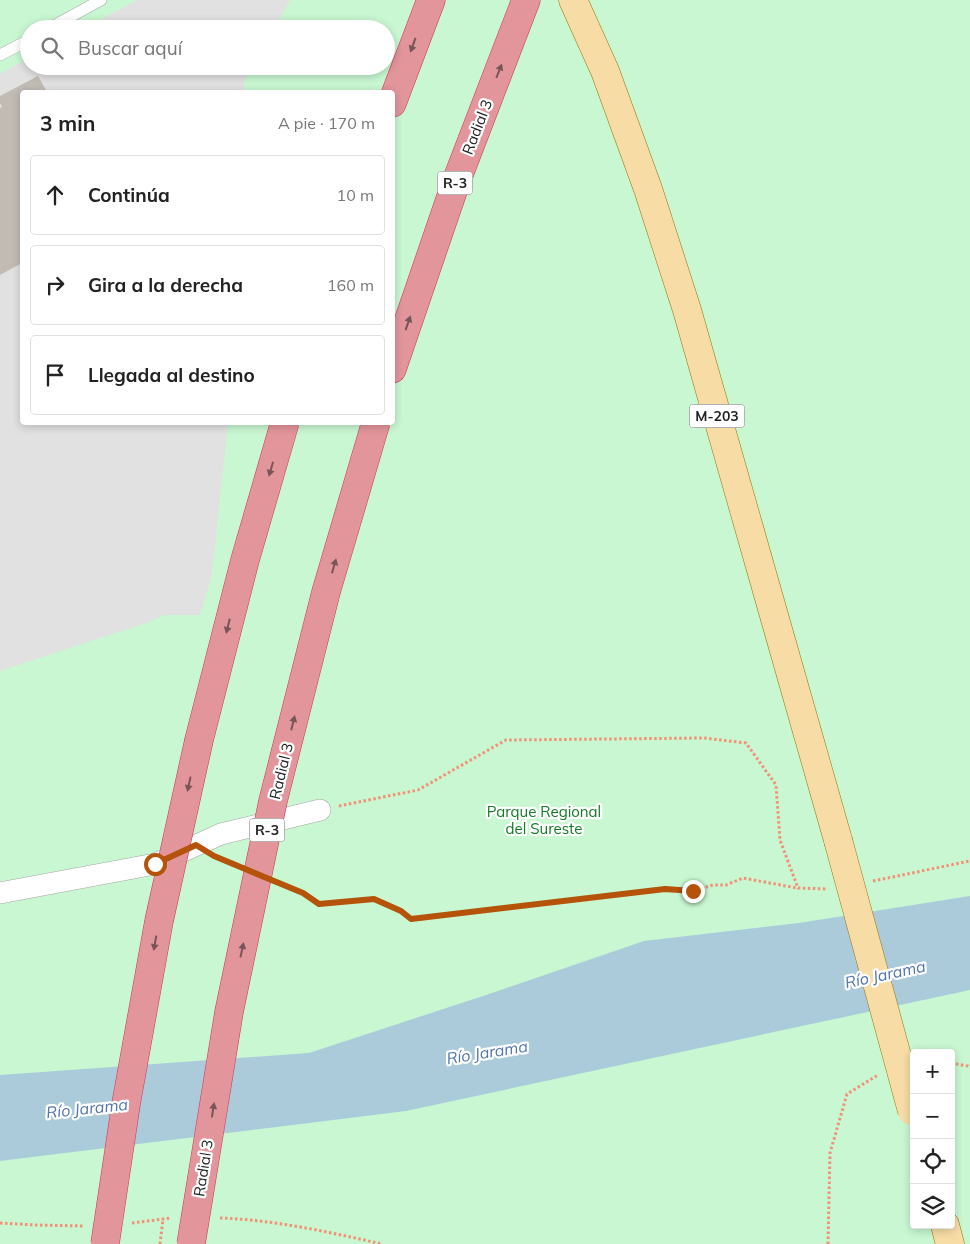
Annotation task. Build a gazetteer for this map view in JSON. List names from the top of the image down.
{
  "streets": {
    "highway": ["Radial 3", "R-3"],
    "main road": ["M-203"]
  },
  "water": ["Río Jarama"],
  "parks": ["Parque Regional del Sureste"],
  "page": {
    "search": "Buscar aquí",
    "heading": ["3 min", "A pie · 170 m"],
    "list": [
      ["Continúa", "10 m"],
      ["Gira a la derecha", "160 m"],
      "Llegada al destino"
    ],
    "map_buttons": ["+", "−"]
  }
}
